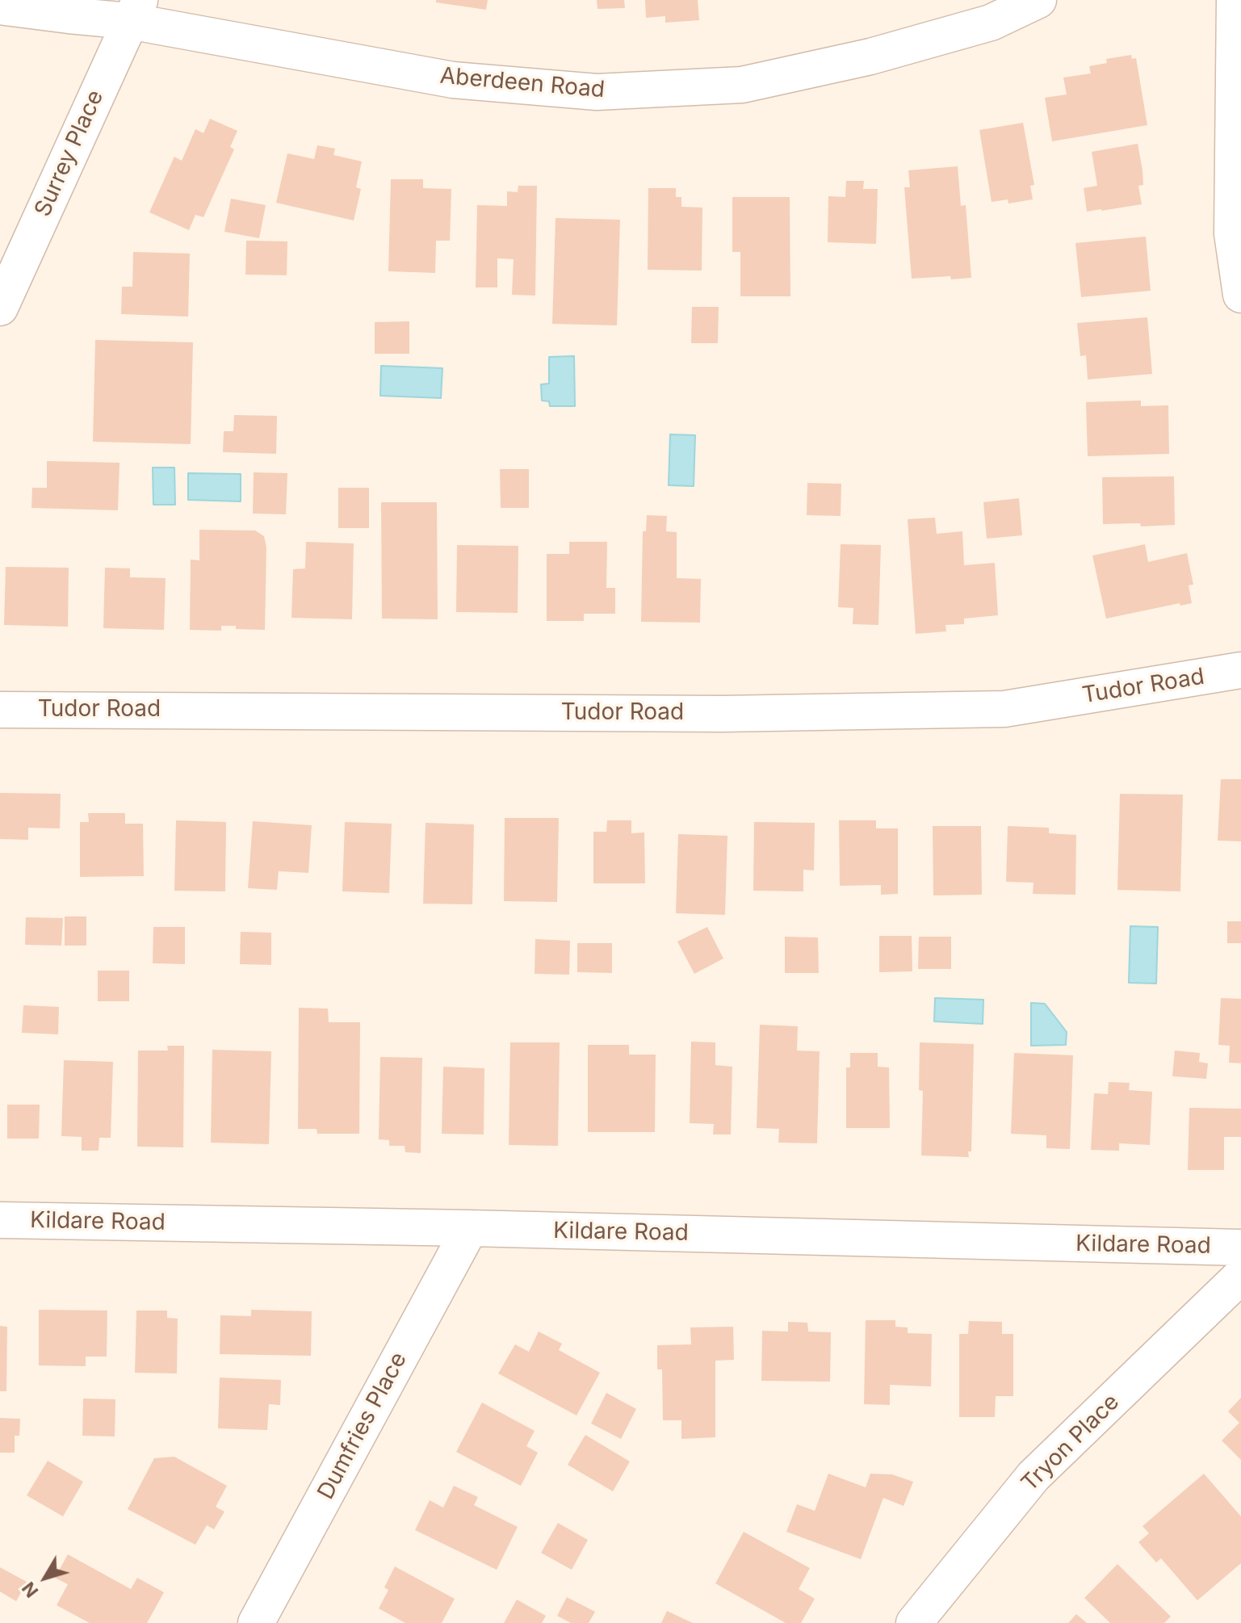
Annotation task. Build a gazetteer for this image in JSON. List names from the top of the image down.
{
  "streets": {
    "street": [
      "Aberdeen Road",
      "Surrey Place",
      "Tudor Road",
      "Kildare Road",
      "Dumfries Place",
      "Tryon Place"
    ]
  },
  "crossings": [
    ["Aberdeen Road", "Surrey Place"],
    ["Kildare Road", "Dumfries Place"]
  ],
  "north": "bottom left"
}
